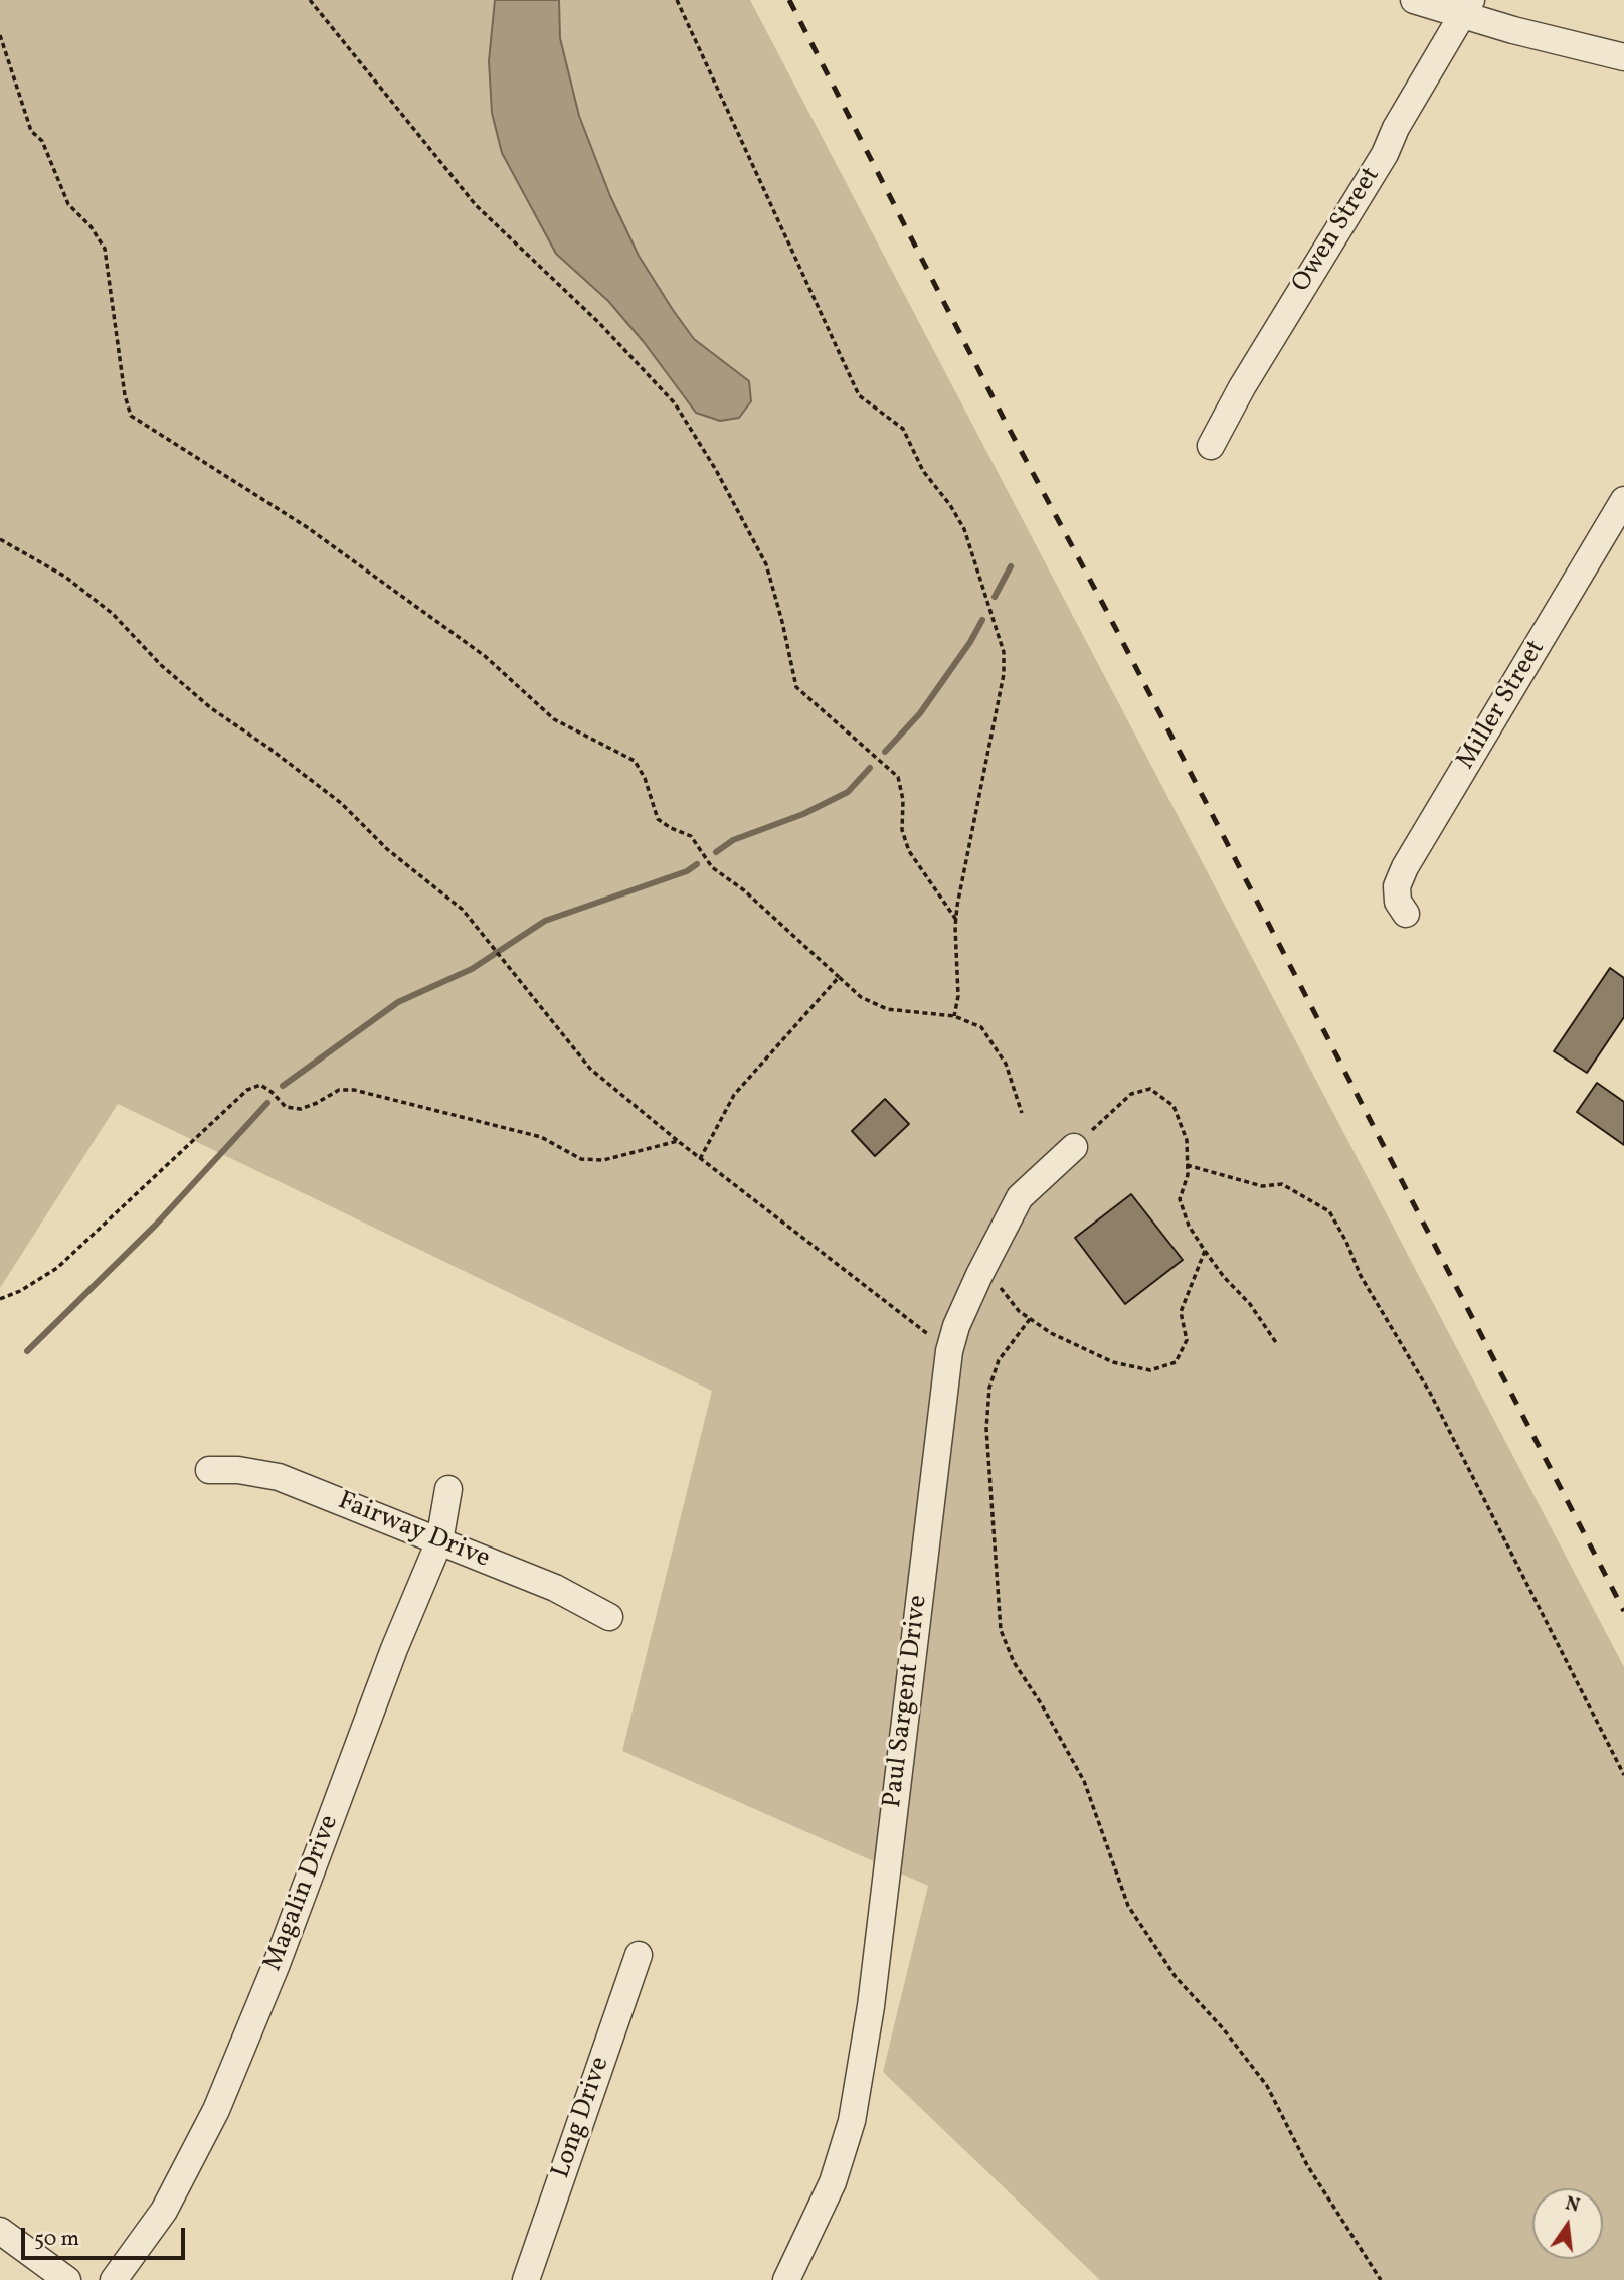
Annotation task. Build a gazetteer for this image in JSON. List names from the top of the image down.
{
  "streets": {
    "street": [
      "Owen Street",
      "Miller Street",
      "Fairway Drive",
      "Paul Sargent Drive",
      "Magalin Drive",
      "Long Drive"
    ]
  },
  "crossings": [
    ["Fairway Drive", "Magalin Drive"]
  ],
  "scale_bar": "50 m",
  "north": "top"
}
